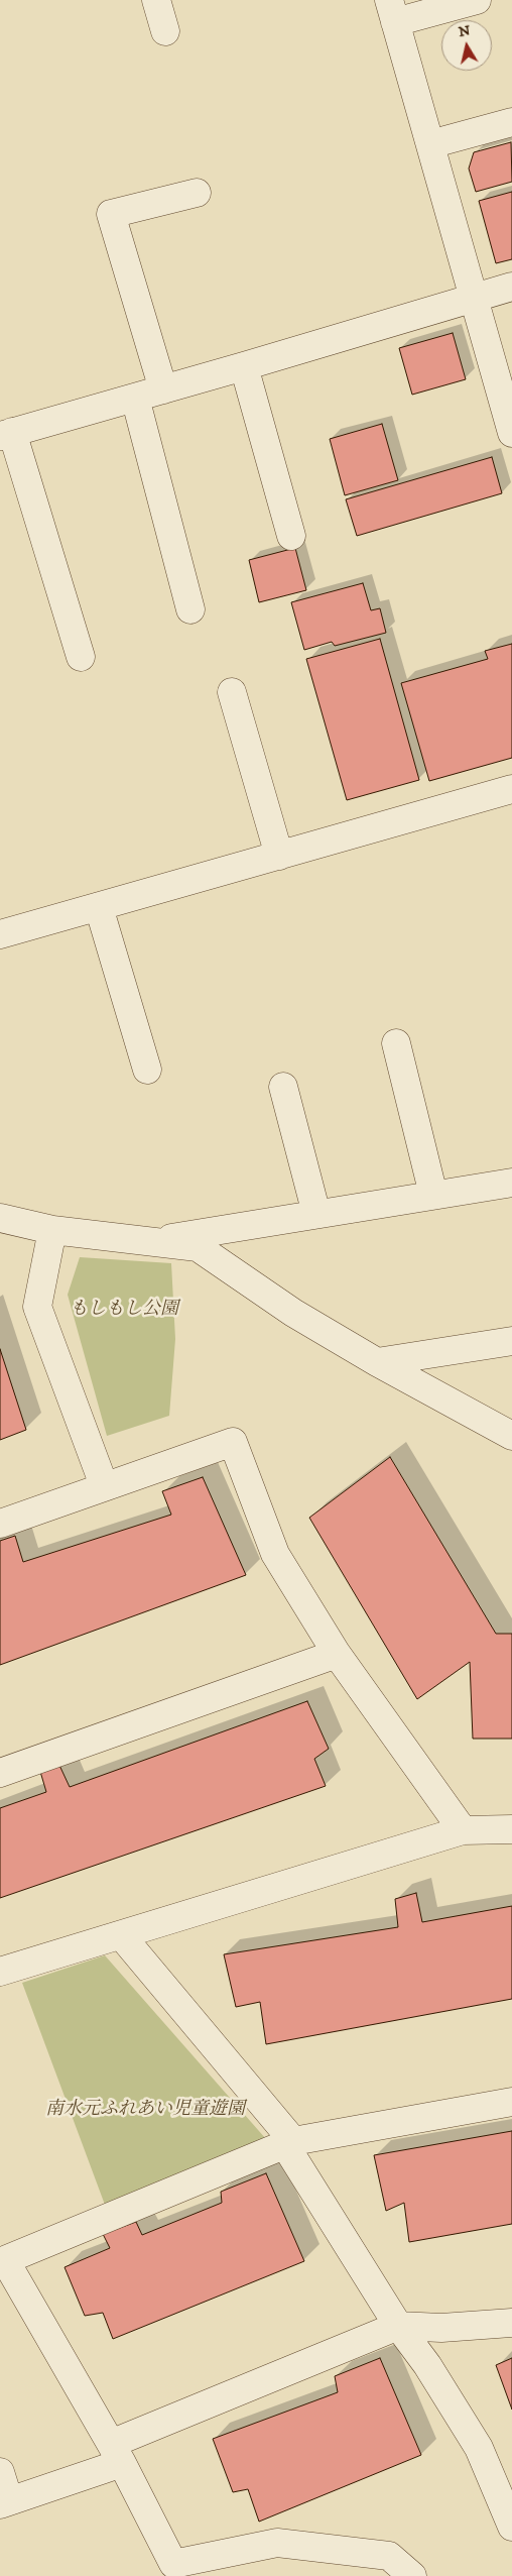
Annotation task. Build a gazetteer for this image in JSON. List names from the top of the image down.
{
  "parks": ["もしもし公園", "南水元ふれあい児童遊園"],
  "north": "top"
}
